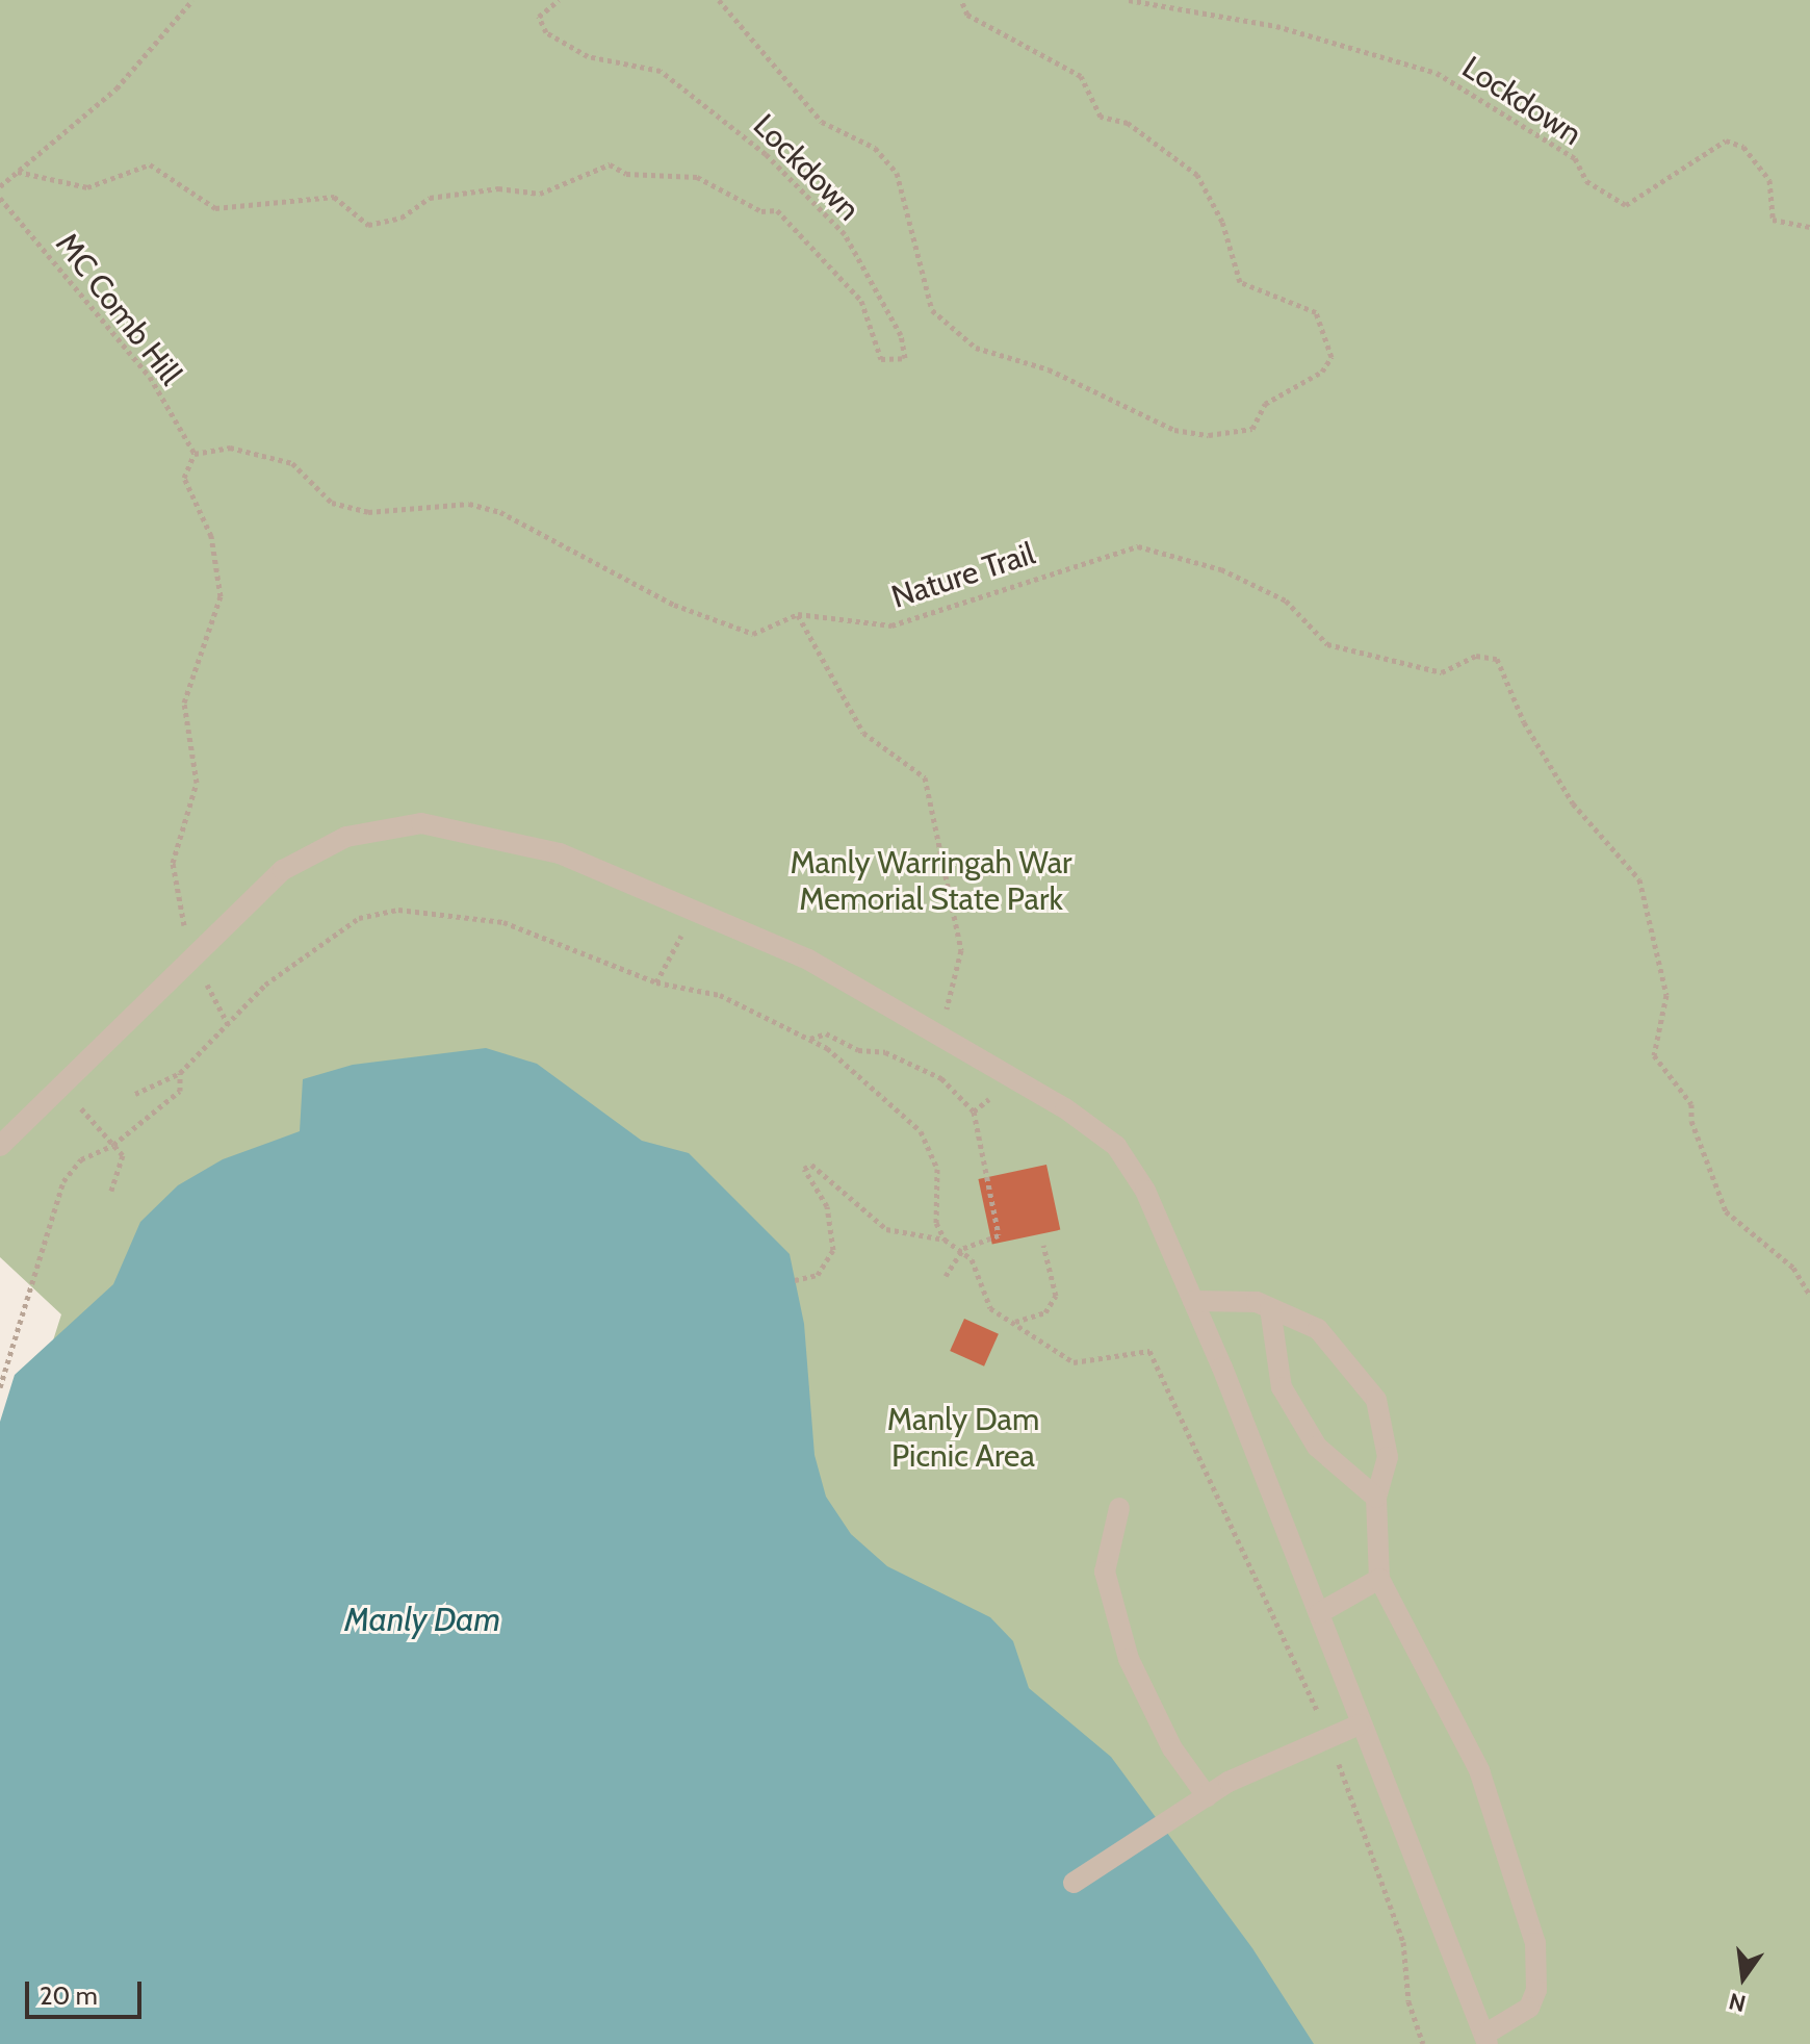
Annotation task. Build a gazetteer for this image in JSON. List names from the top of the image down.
{
  "streets": {
    "path": ["Lockdown", "MC Comb Hill", "Nature Trail"]
  },
  "water": ["Manly Dam"],
  "parks": ["Manly Warringah War Memorial State Park", "Manly Dam Picnic Area"],
  "scale_bar": "20 m",
  "north": "bottom"
}
